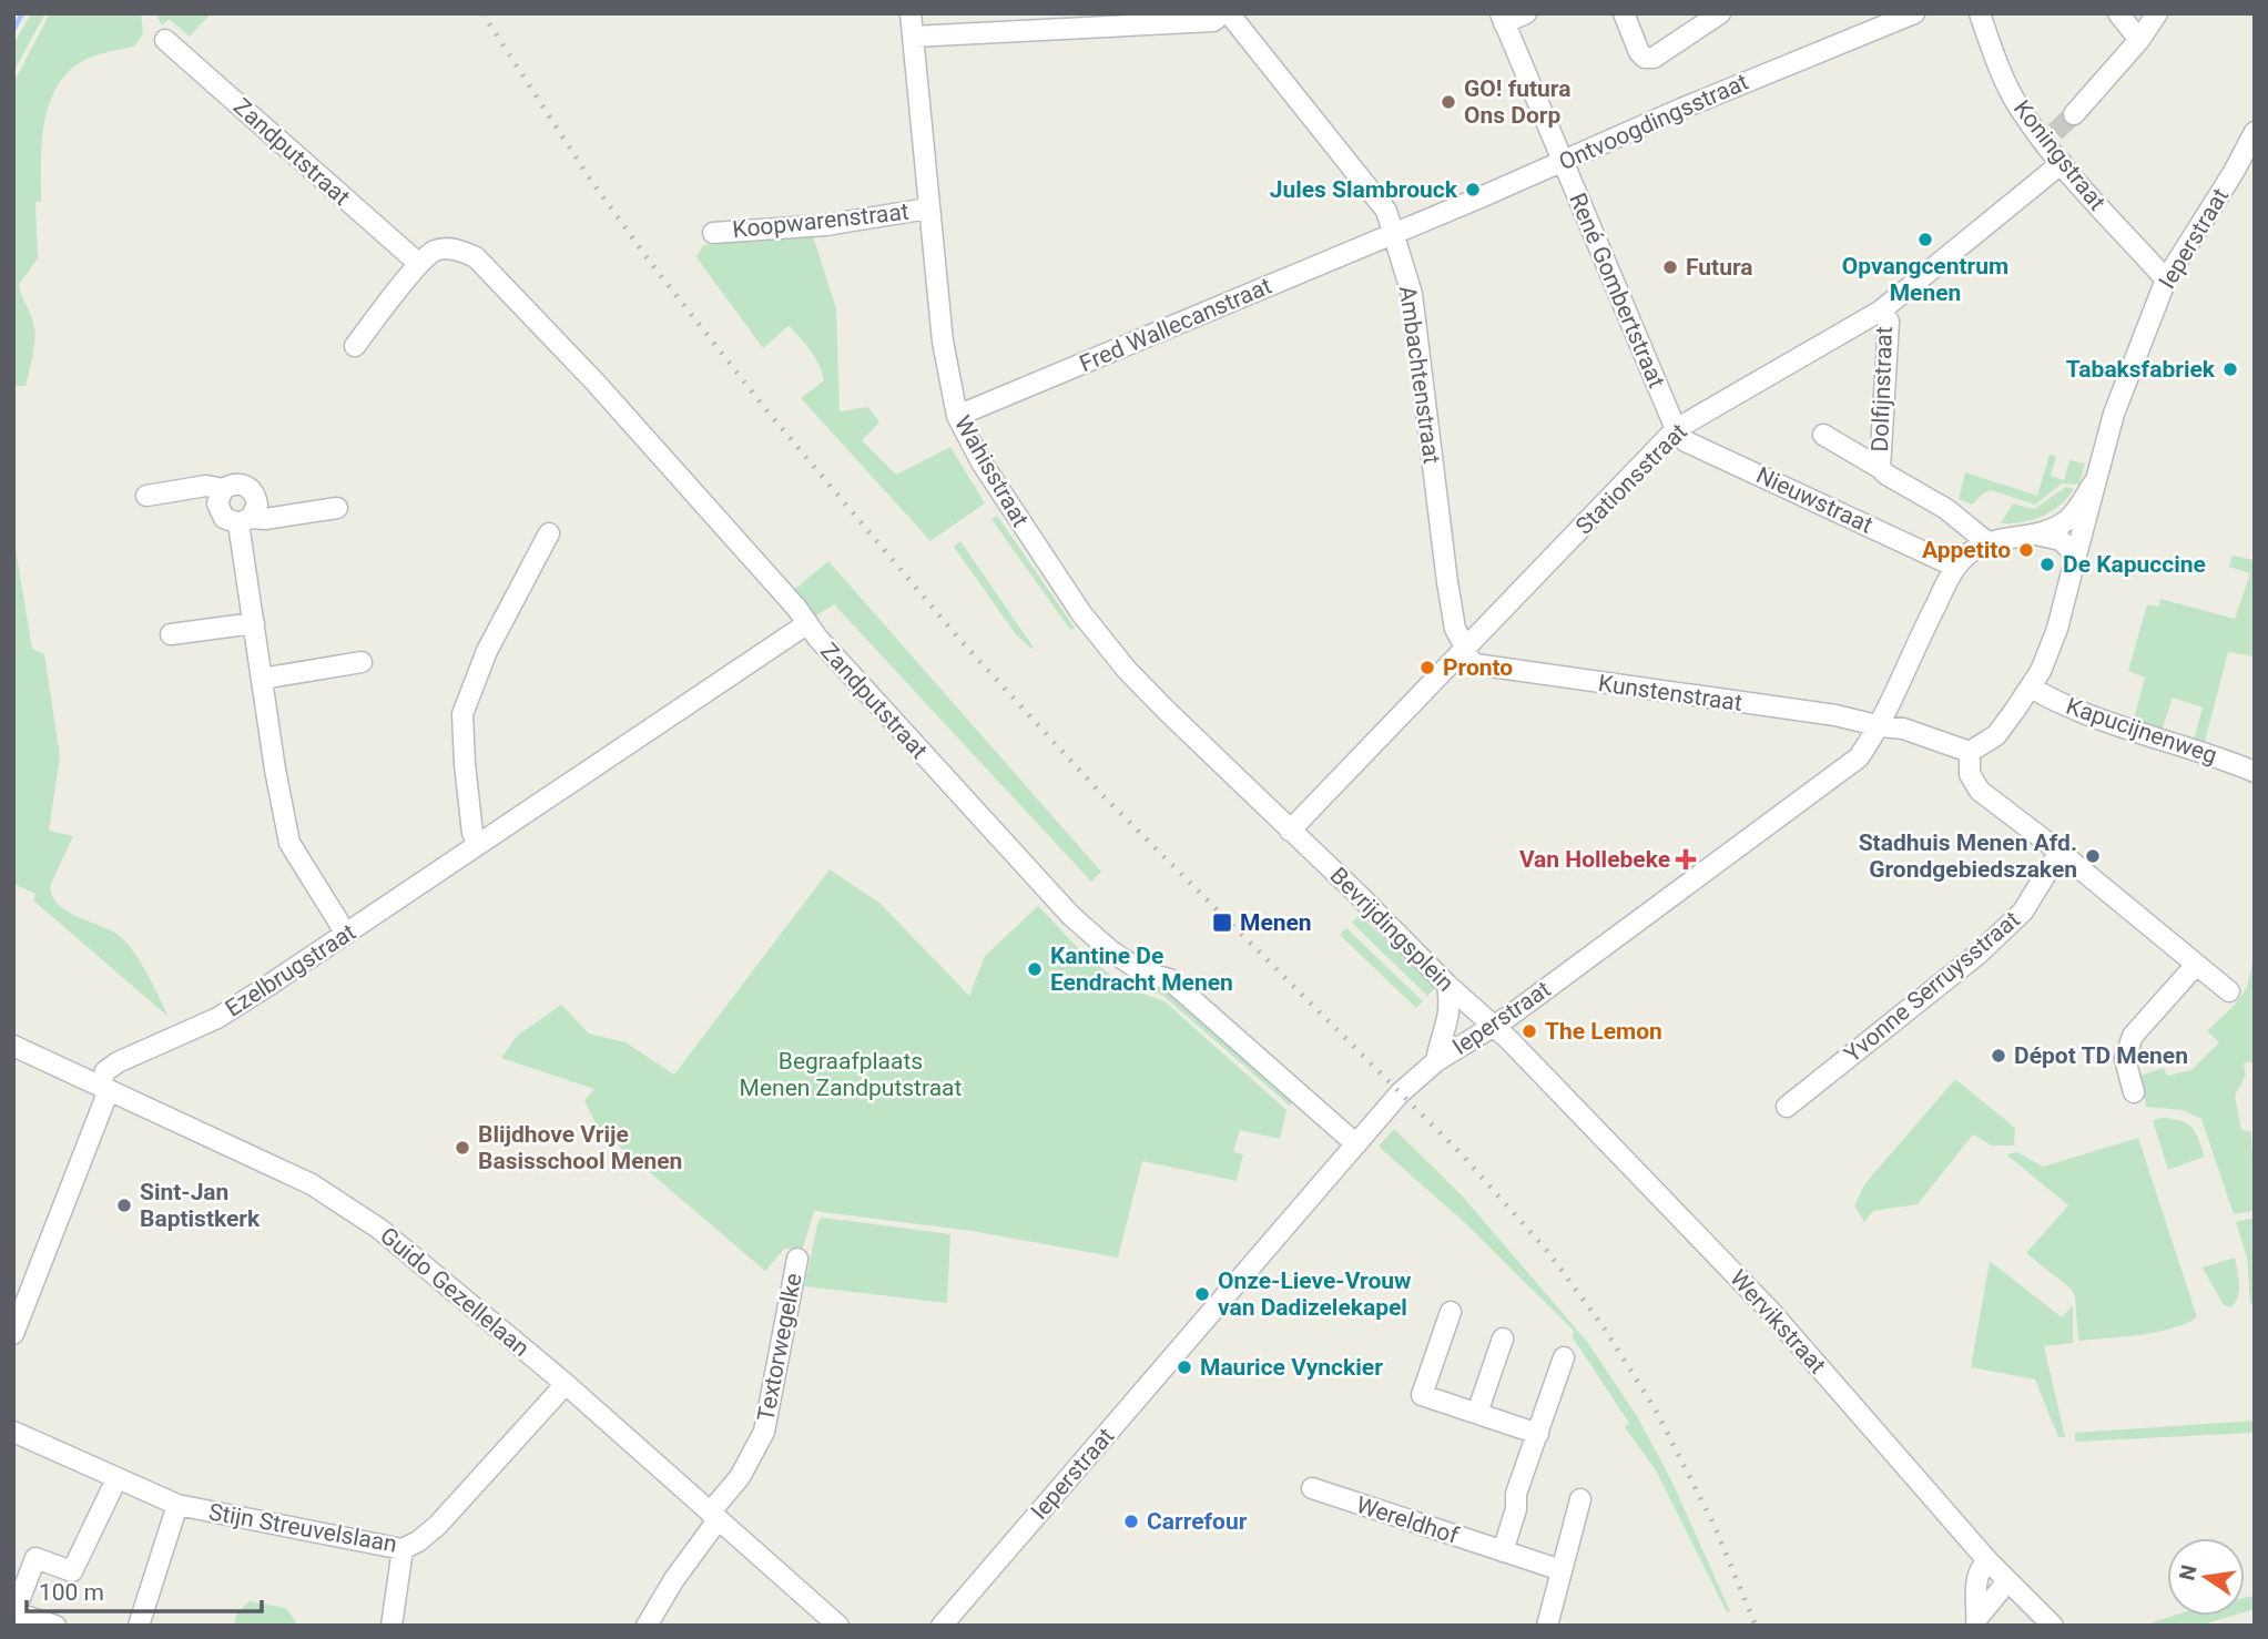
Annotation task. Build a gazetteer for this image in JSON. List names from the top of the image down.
{
  "streets": {
    "street": [
      "Ontvoogdingsstraat",
      "Zandputstraat",
      "Koningstraat",
      "Koopwarenstraat",
      "Ieperstraat",
      "René Gombertstraat",
      "Fred Wallecanstraat",
      "Ambachtenstraat",
      "Dolfijnstraat",
      "Wahisstraat",
      "Stationsstraat",
      "Nieuwstraat",
      "Kunstenstraat",
      "Kapucijnenweg",
      "Bevrijdingsplein",
      "Ezelbrugstraat",
      "Yvonne Serruysstraat",
      "Guido Gezellelaan",
      "Wervikstraat",
      "Textorwegelke",
      "Wereldhof",
      "Stijn Streuvelslaan"
    ]
  },
  "crossings": [
    ["Ontvoogdingsstraat", "René Gombertstraat"],
    ["Ontvoogdingsstraat", "Fred Wallecanstraat"],
    ["Ontvoogdingsstraat", "Ambachtenstraat"],
    ["Zandputstraat", "Ieperstraat"],
    ["Zandputstraat", "Ezelbrugstraat"],
    ["Koningstraat", "Ieperstraat"],
    ["Koningstraat", "Stationsstraat"],
    ["Koopwarenstraat", "Wahisstraat"],
    ["Ieperstraat", "Dolfijnstraat"],
    ["Ieperstraat", "Nieuwstraat"],
    ["Ieperstraat", "Kunstenstraat"],
    ["Ieperstraat", "Bevrijdingsplein"],
    ["Ieperstraat", "Wervikstraat"],
    ["René Gombertstraat", "Stationsstraat"],
    ["René Gombertstraat", "Nieuwstraat"],
    ["Fred Wallecanstraat", "Ambachtenstraat"],
    ["Fred Wallecanstraat", "Wahisstraat"],
    ["Ambachtenstraat", "Stationsstraat"],
    ["Ambachtenstraat", "Kunstenstraat"],
    ["Dolfijnstraat", "Stationsstraat"],
    ["Wahisstraat", "Stationsstraat"],
    ["Wahisstraat", "Bevrijdingsplein"],
    ["Stationsstraat", "Nieuwstraat"],
    ["Stationsstraat", "Kunstenstraat"],
    ["Stationsstraat", "Bevrijdingsplein"],
    ["Bevrijdingsplein", "Wervikstraat"],
    ["Ezelbrugstraat", "Guido Gezellelaan"],
    ["Guido Gezellelaan", "Textorwegelke"],
    ["Guido Gezellelaan", "Stijn Streuvelslaan"]
  ],
  "parks": ["Begraafplaats Menen Zandputstraat"],
  "places": {
    "other": [
      "GO! futura Ons Dorp",
      "Jules Slambrouck",
      "Opvangcentrum Menen",
      "Futura",
      "Tabaksfabriek",
      "Appetito",
      "De Kapuccine",
      "Pronto",
      "Stadhuis Menen Afd. Grondgebiedszaken",
      "Kantine De Eendracht Menen",
      "The Lemon",
      "Dépot TD Menen",
      "Blijdhove Vrije Basisschool Menen",
      "Sint-Jan Baptistkerk",
      "Onze-Lieve-Vrouw van Dadizelekapel",
      "Maurice Vynckier",
      "Carrefour"
    ],
    "health": ["Van Hollebeke"],
    "transit": ["Menen"]
  },
  "scale_bar": "100 m",
  "north": "left"
}
